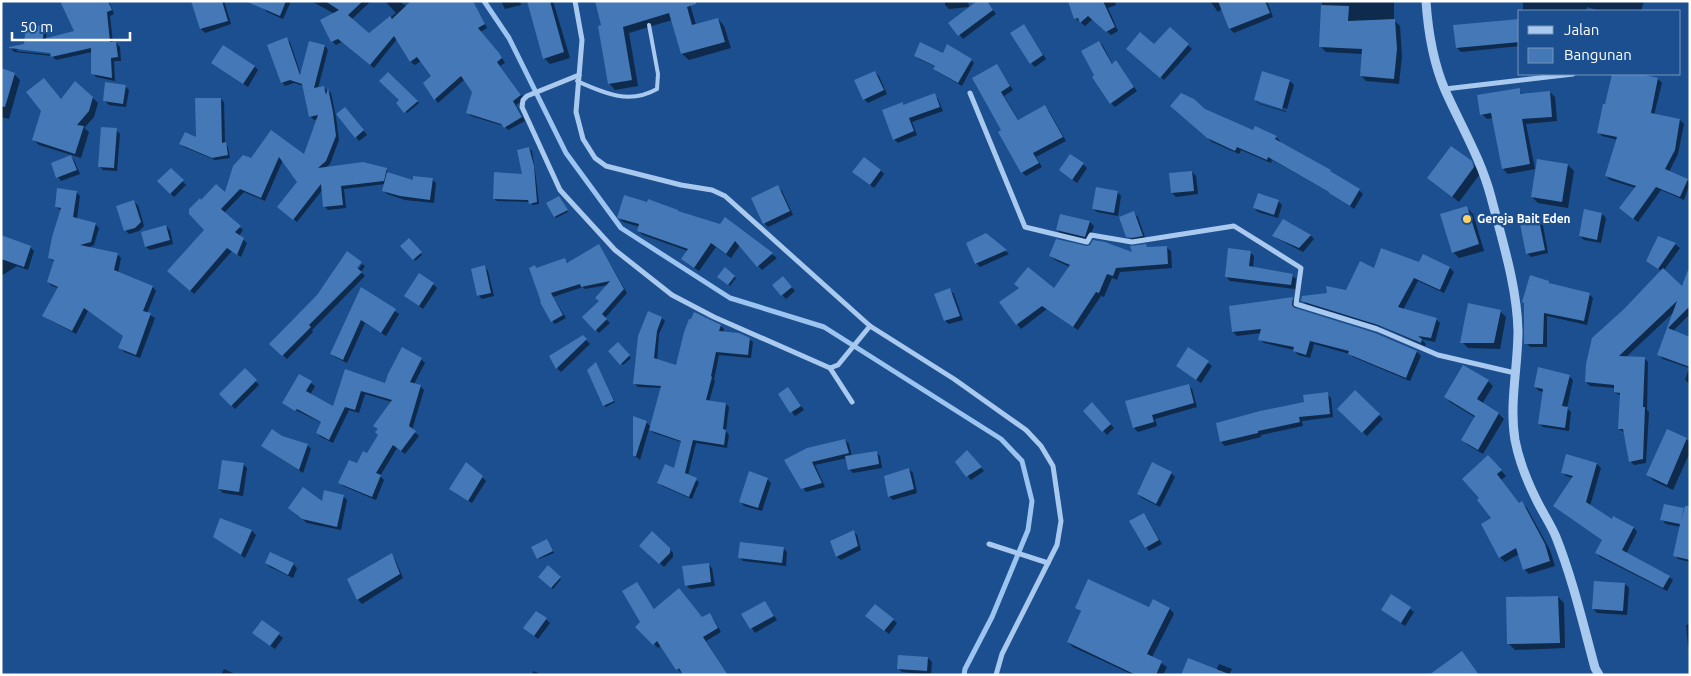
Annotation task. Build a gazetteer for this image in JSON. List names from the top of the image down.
{
  "places": ["Gereja Bait Eden"],
  "legend": ["Jalan", "Bangunan"],
  "scale_bar": "50 m"
}
